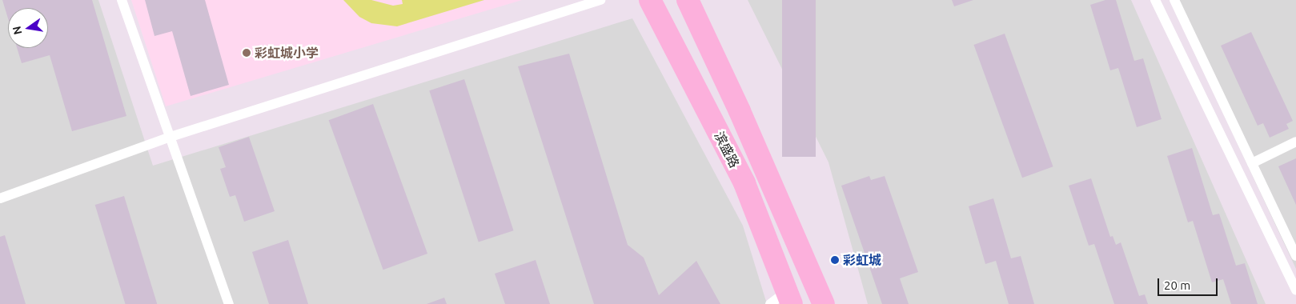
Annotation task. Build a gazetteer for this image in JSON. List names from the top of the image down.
{
  "streets": {
    "main road": ["滨盛路"]
  },
  "places": ["彩虹城小学", "彩虹城"],
  "scale_bar": "20 m",
  "north": "left"
}
